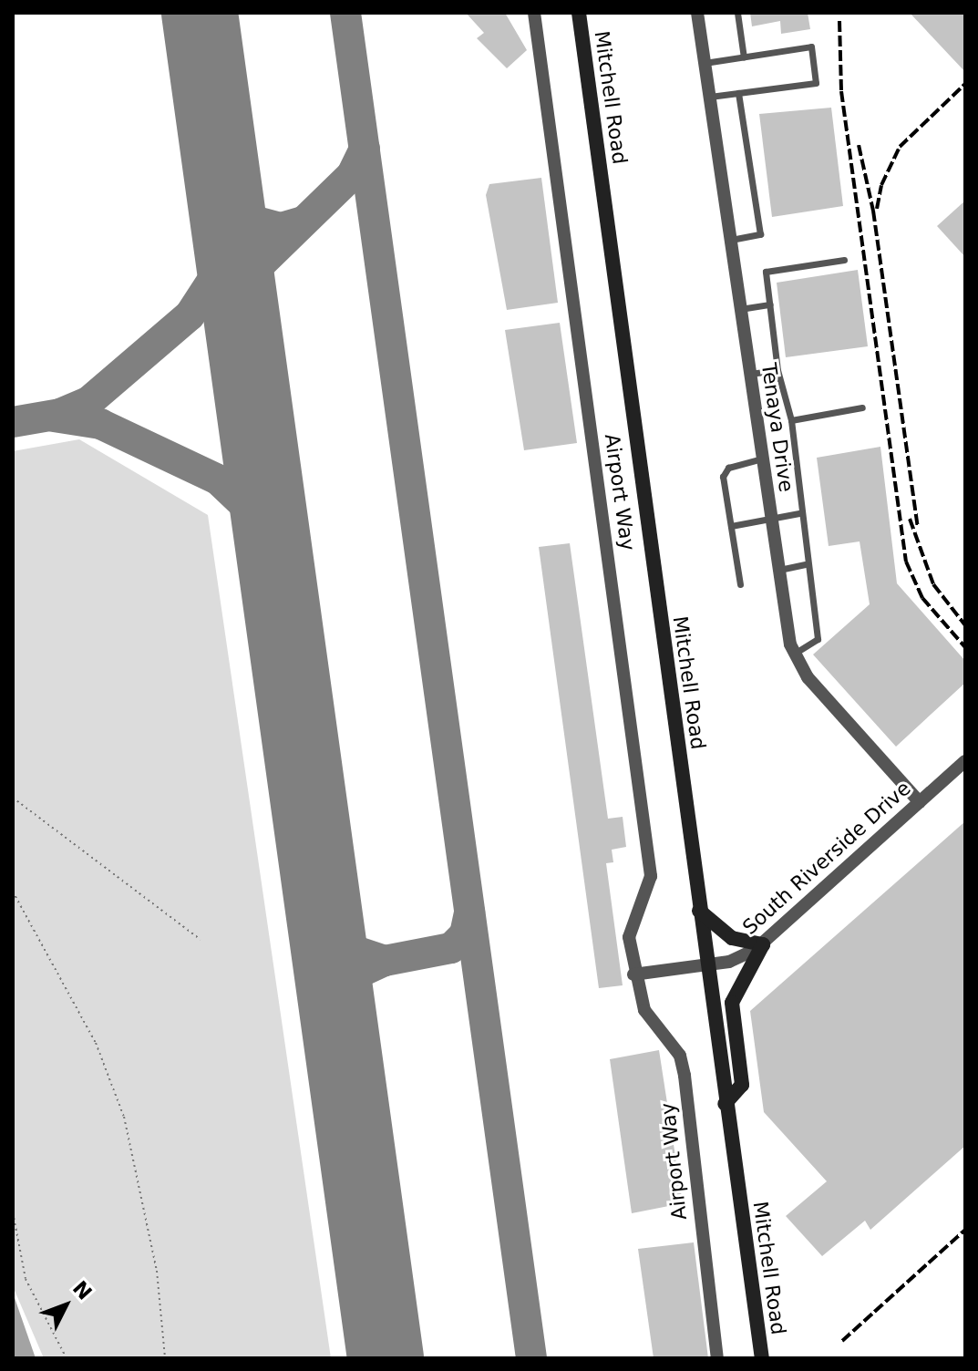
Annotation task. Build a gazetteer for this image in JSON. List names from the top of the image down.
{
  "streets": {
    "main road": ["Mitchell Road"],
    "street": ["Tenaya Drive", "Airport Way", "South Riverside Drive"]
  },
  "crossings": [
    ["Mitchell Road", "South Riverside Drive"],
    ["Tenaya Drive", "South Riverside Drive"]
  ],
  "north": "top right"
}
